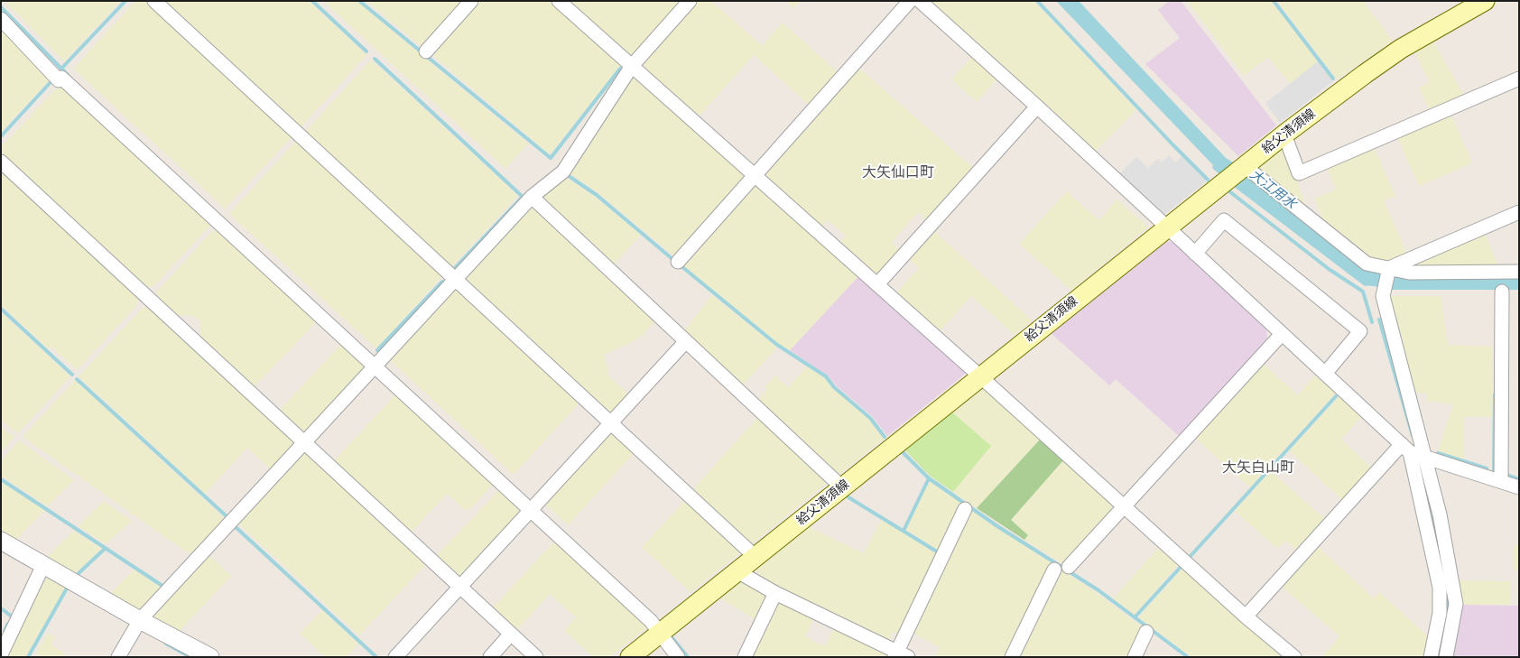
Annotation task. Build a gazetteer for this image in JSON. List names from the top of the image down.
{
  "streets": {
    "main road": ["給父清須線"]
  },
  "districts": ["大矢仙口町", "大矢白山町"],
  "water": ["大江用水"]
}
